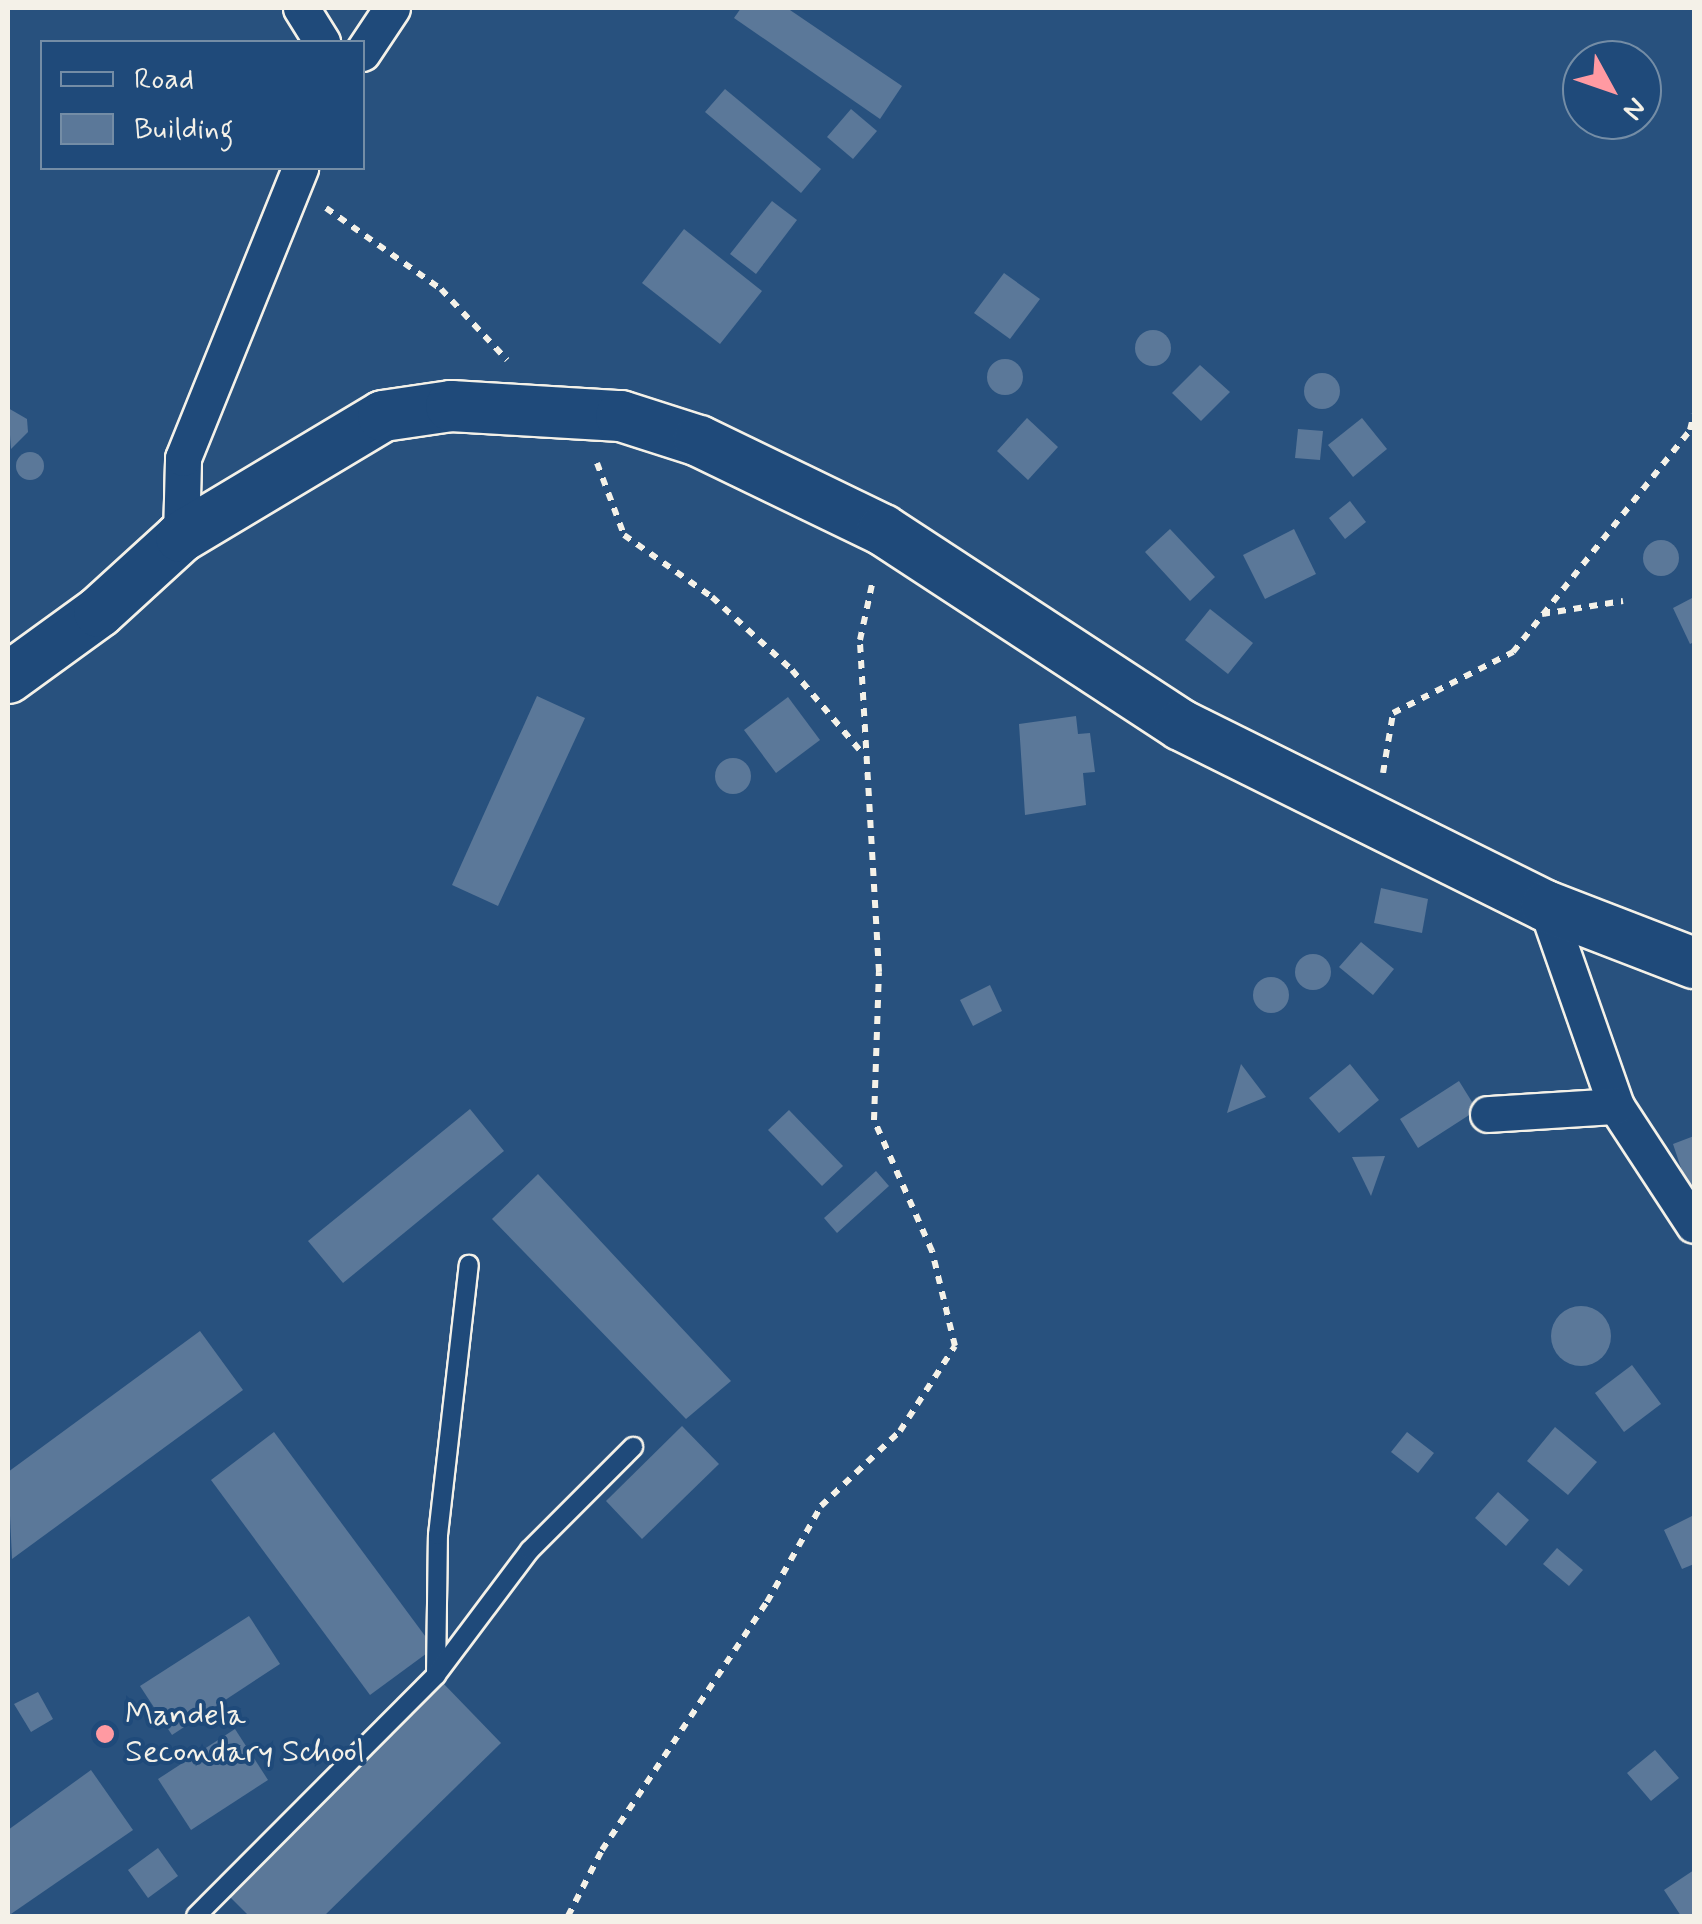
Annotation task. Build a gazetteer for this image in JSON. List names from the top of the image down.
{
  "places": ["Mandela Secondary School"],
  "legend": ["Road", "Building"],
  "north": "bottom right"
}
